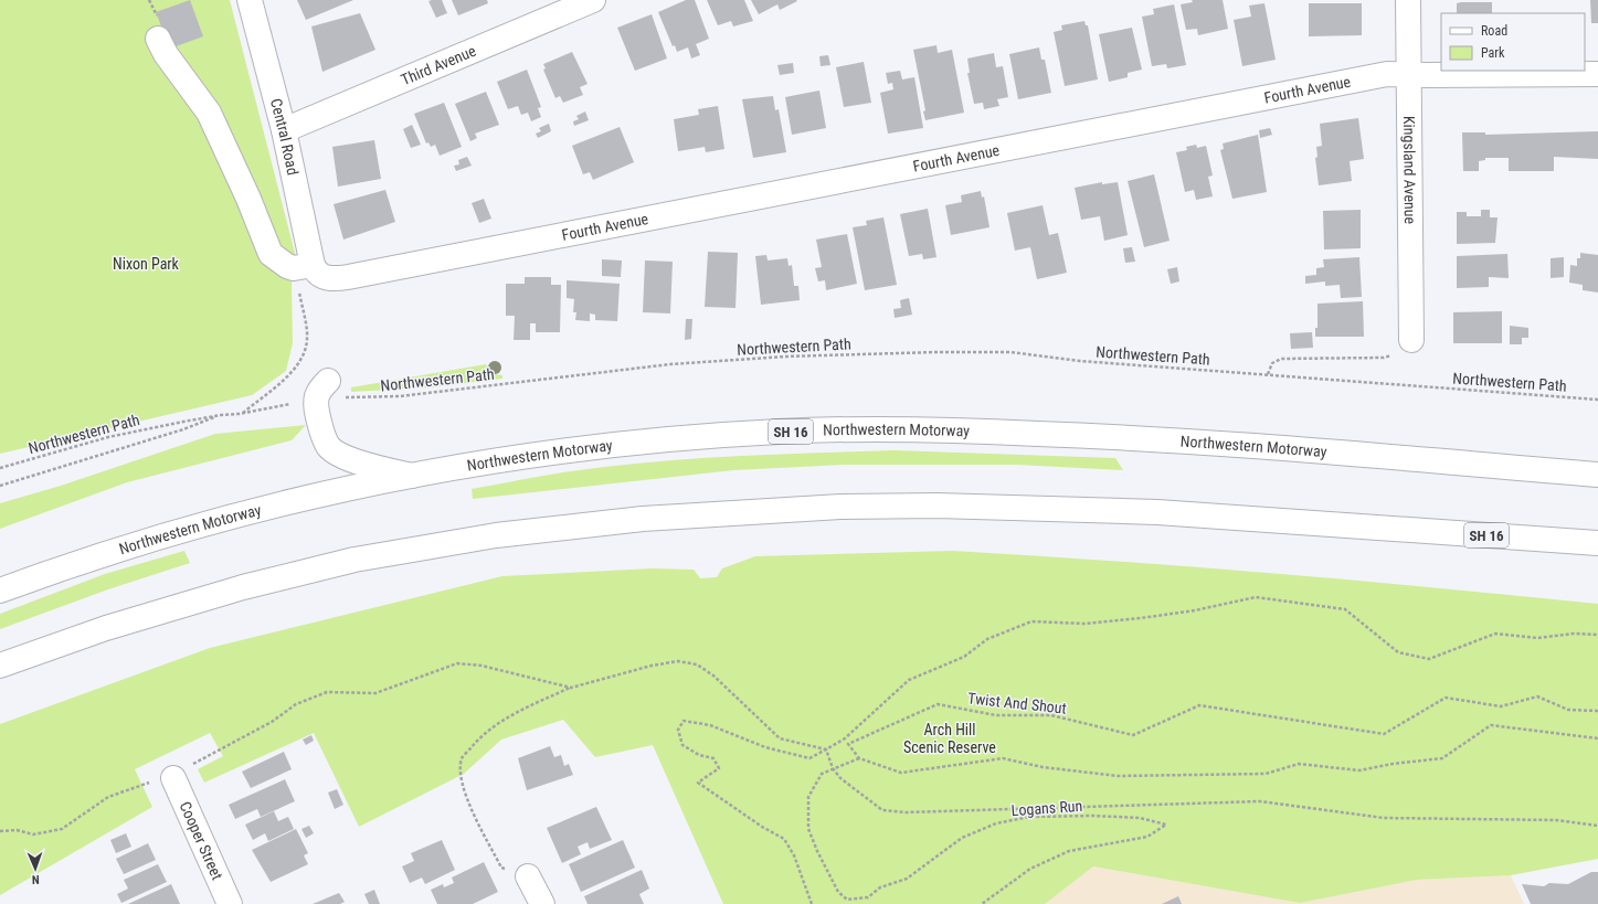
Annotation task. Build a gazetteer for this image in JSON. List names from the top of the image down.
{
  "streets": {
    "main road": [
      "Third Avenue",
      "Fourth Avenue",
      "Central Road",
      "Kingsland Avenue",
      "Northwestern Motorway",
      "SH 16",
      "Cooper Street"
    ],
    "path": ["Northwestern Path", "Twist And Shout", "Logans Run"]
  },
  "crossings": [
    ["Third Avenue", "Central Road"],
    ["Fourth Avenue", "Central Road"],
    ["Fourth Avenue", "Kingsland Avenue"]
  ],
  "parks": ["Nixon Park", "Arch Hill Scenic Reserve"],
  "legend": ["Road", "Park"],
  "north": "bottom"
}
